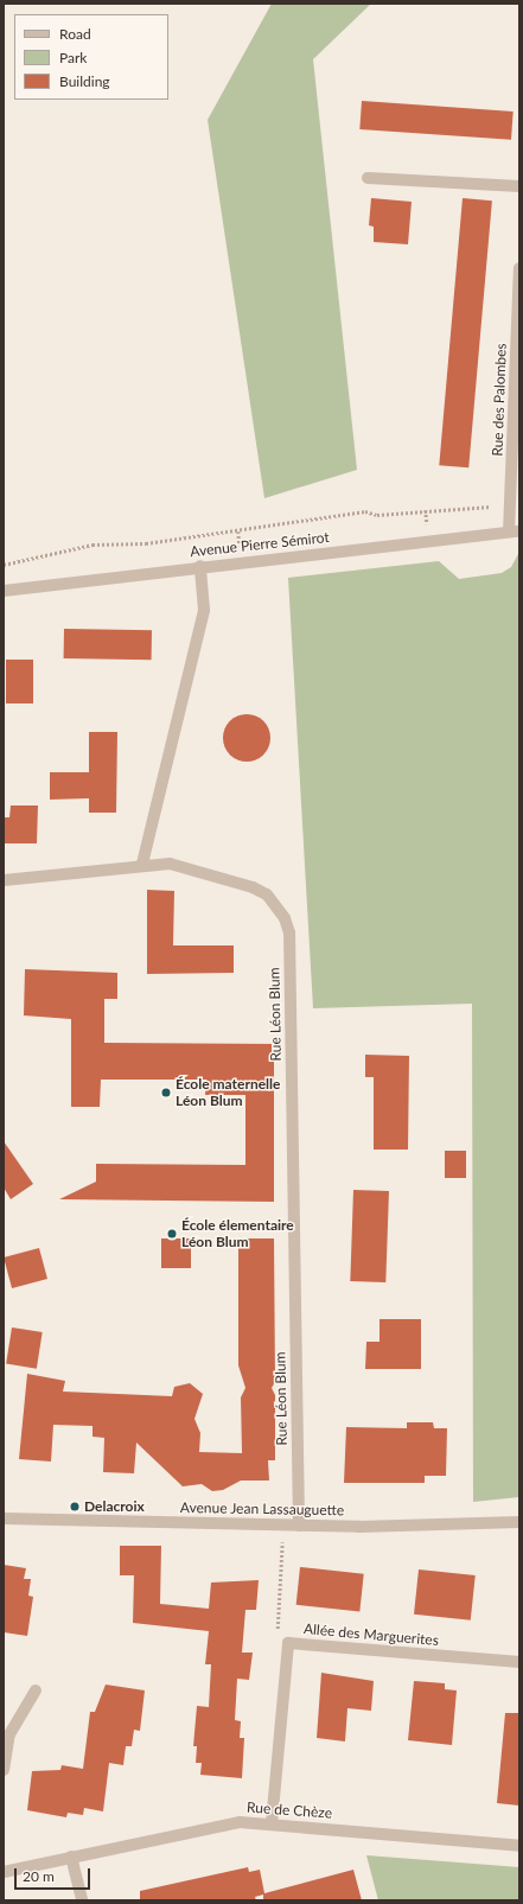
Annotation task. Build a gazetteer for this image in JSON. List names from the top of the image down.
{
  "streets": {
    "street": [
      "Rue des Palombes",
      "Avenue Pierre Sémirot",
      "Rue Léon Blum",
      "Avenue Jean Lassauguette",
      "Allée des Marguerites",
      "Rue de Chèze"
    ]
  },
  "crossings": [
    ["Rue des Palombes", "Avenue Pierre Sémirot"],
    ["Rue Léon Blum", "Avenue Jean Lassauguette"],
    ["Allée des Marguerites", "Rue de Chèze"]
  ],
  "places": ["École maternelle Léon Blum", "École élementaire Léon Blum", "Delacroix"],
  "legend": ["Road", "Park", "Building"],
  "scale_bar": "20 m"
}
